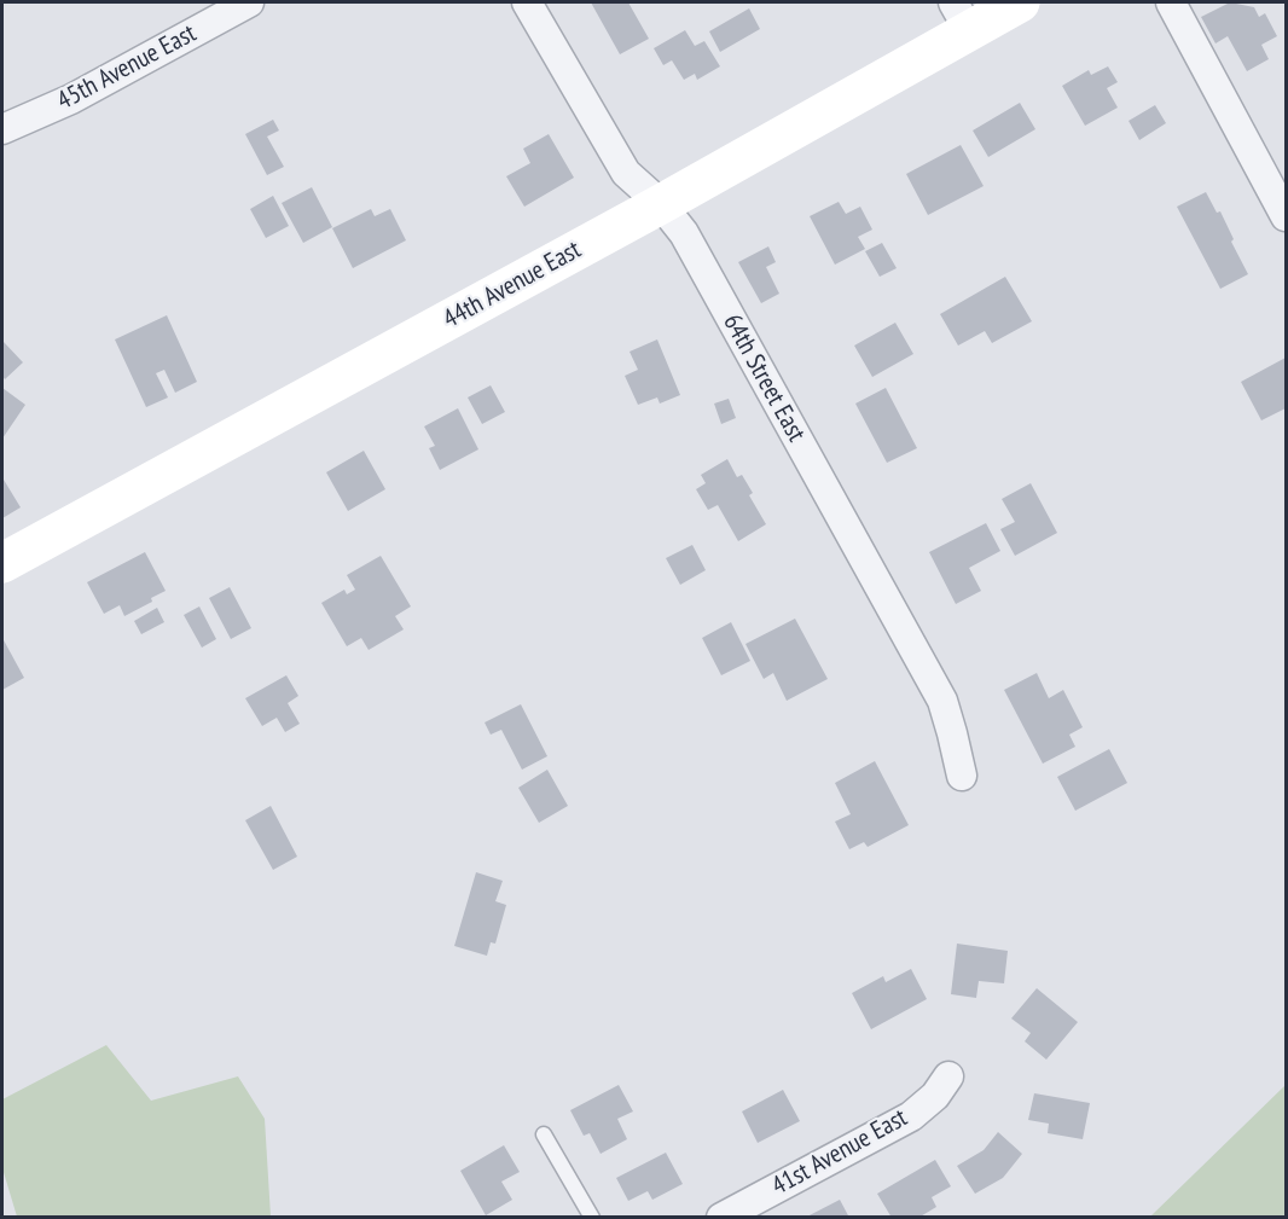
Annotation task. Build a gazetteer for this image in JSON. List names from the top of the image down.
{
  "streets": {
    "street": [
      "45th Avenue East",
      "44th Avenue East",
      "64th Street East",
      "41st Avenue East"
    ]
  },
  "crossings": [
    ["44th Avenue East", "64th Street East"]
  ]
}
